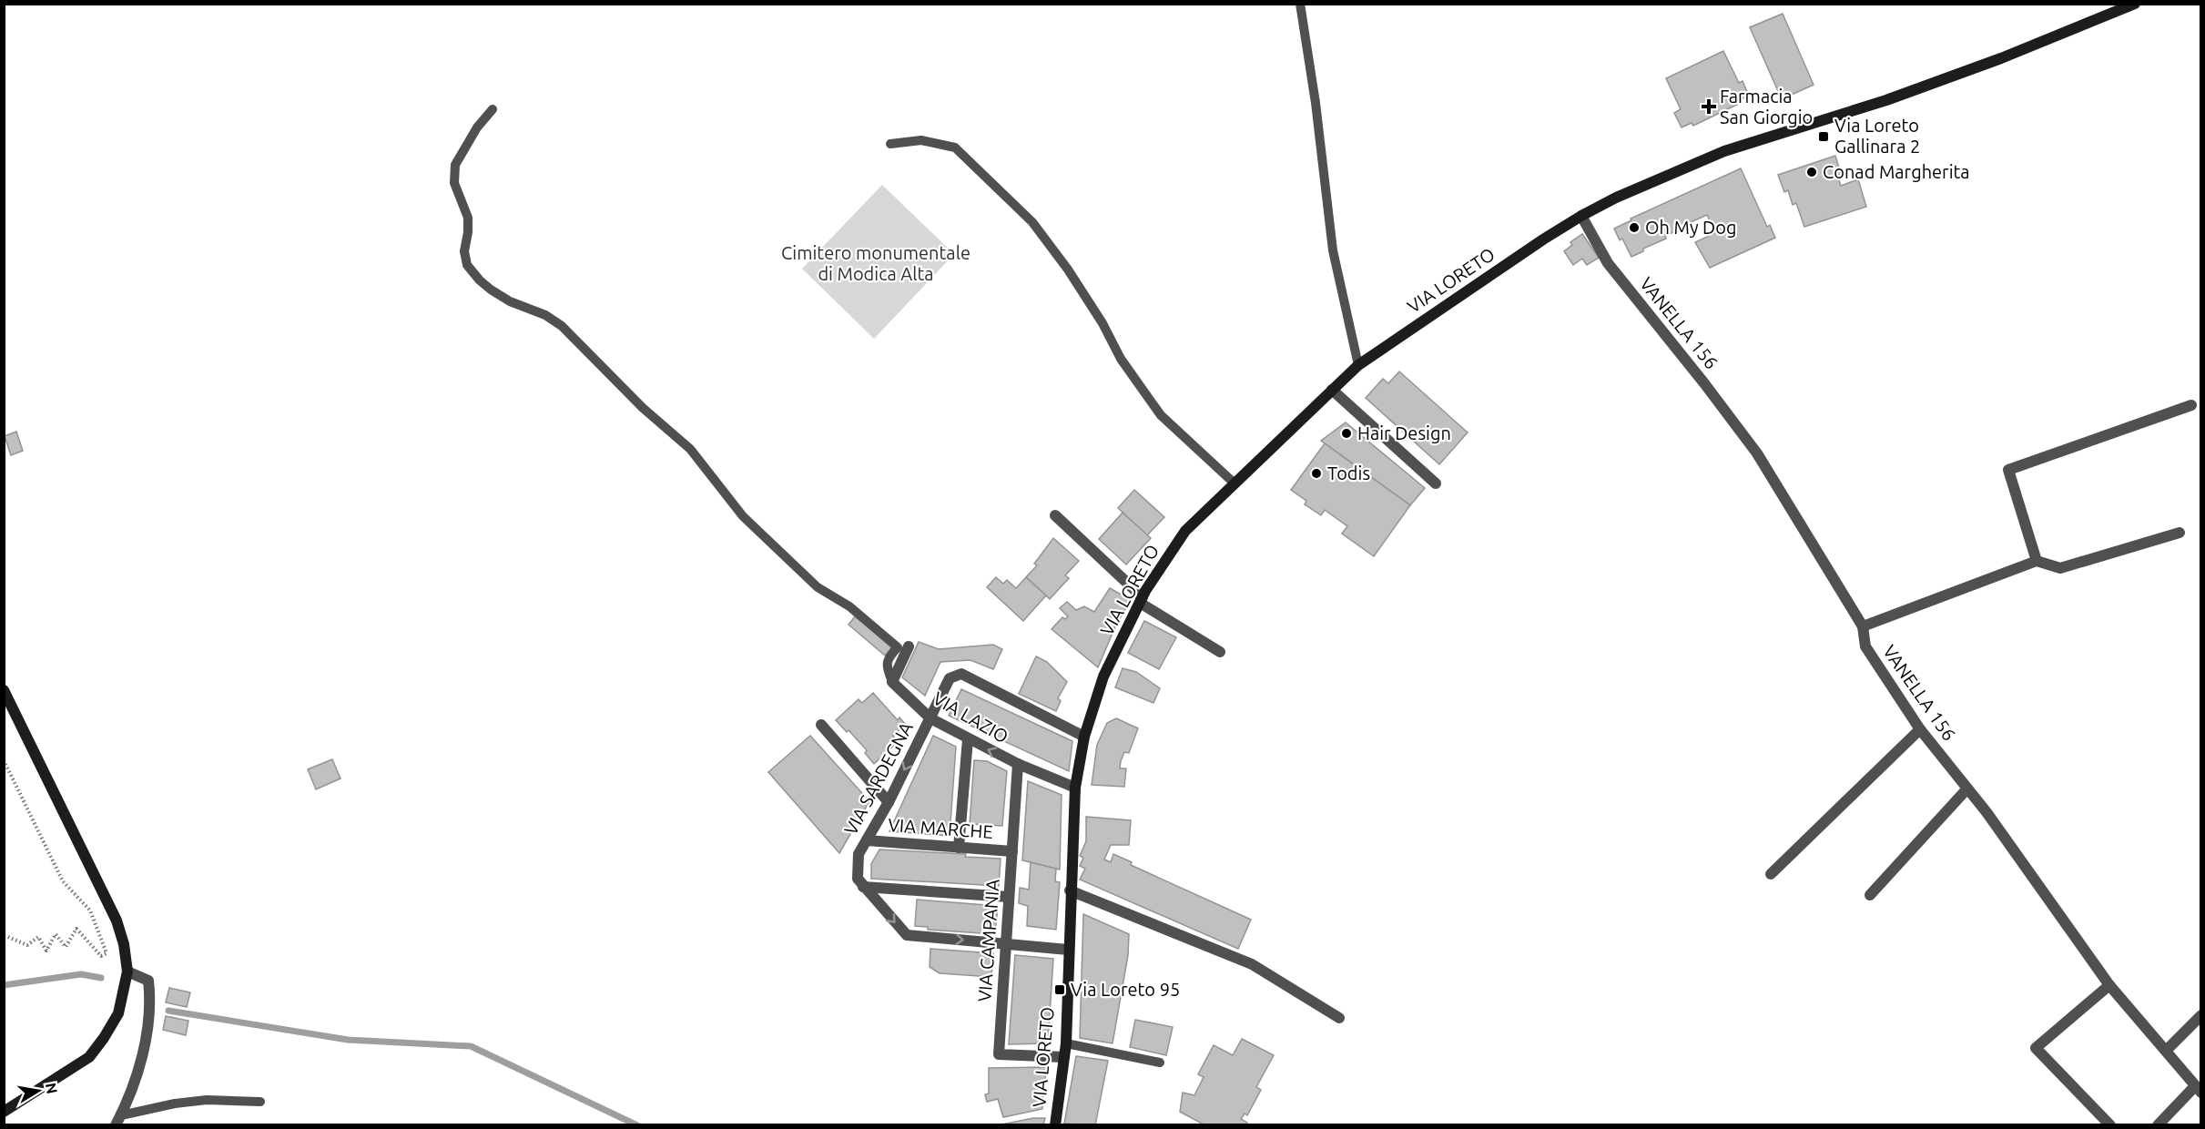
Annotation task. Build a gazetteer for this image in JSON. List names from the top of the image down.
{
  "streets": {
    "street": [
      "VIA LORETO",
      "VANELLA 156",
      "VIA LAZIO",
      "VIA SARDEGNA",
      "VIA MARCHE",
      "VIA CAMPANIA"
    ]
  },
  "crossings": [
    ["VIA LORETO", "VANELLA 156"],
    ["VIA LORETO", "VIA LAZIO"],
    ["VIA LORETO", "VIA SARDEGNA"],
    ["VIA LORETO", "VIA CAMPANIA"],
    ["VIA LAZIO", "VIA SARDEGNA"],
    ["VIA LAZIO", "VIA CAMPANIA"],
    ["VIA SARDEGNA", "VIA MARCHE"],
    ["VIA MARCHE", "VIA CAMPANIA"]
  ],
  "parks": ["Cimitero monumentale di Modica Alta"],
  "places": {
    "health": ["Farmacia San Giorgio"],
    "transit": ["Via Loreto Gallinara 2", "Via Loreto 95"],
    "other": [
      "Conad Margherita",
      "Oh My Dog",
      "Hair Design",
      "Todis"
    ]
  },
  "north": "right"
}
